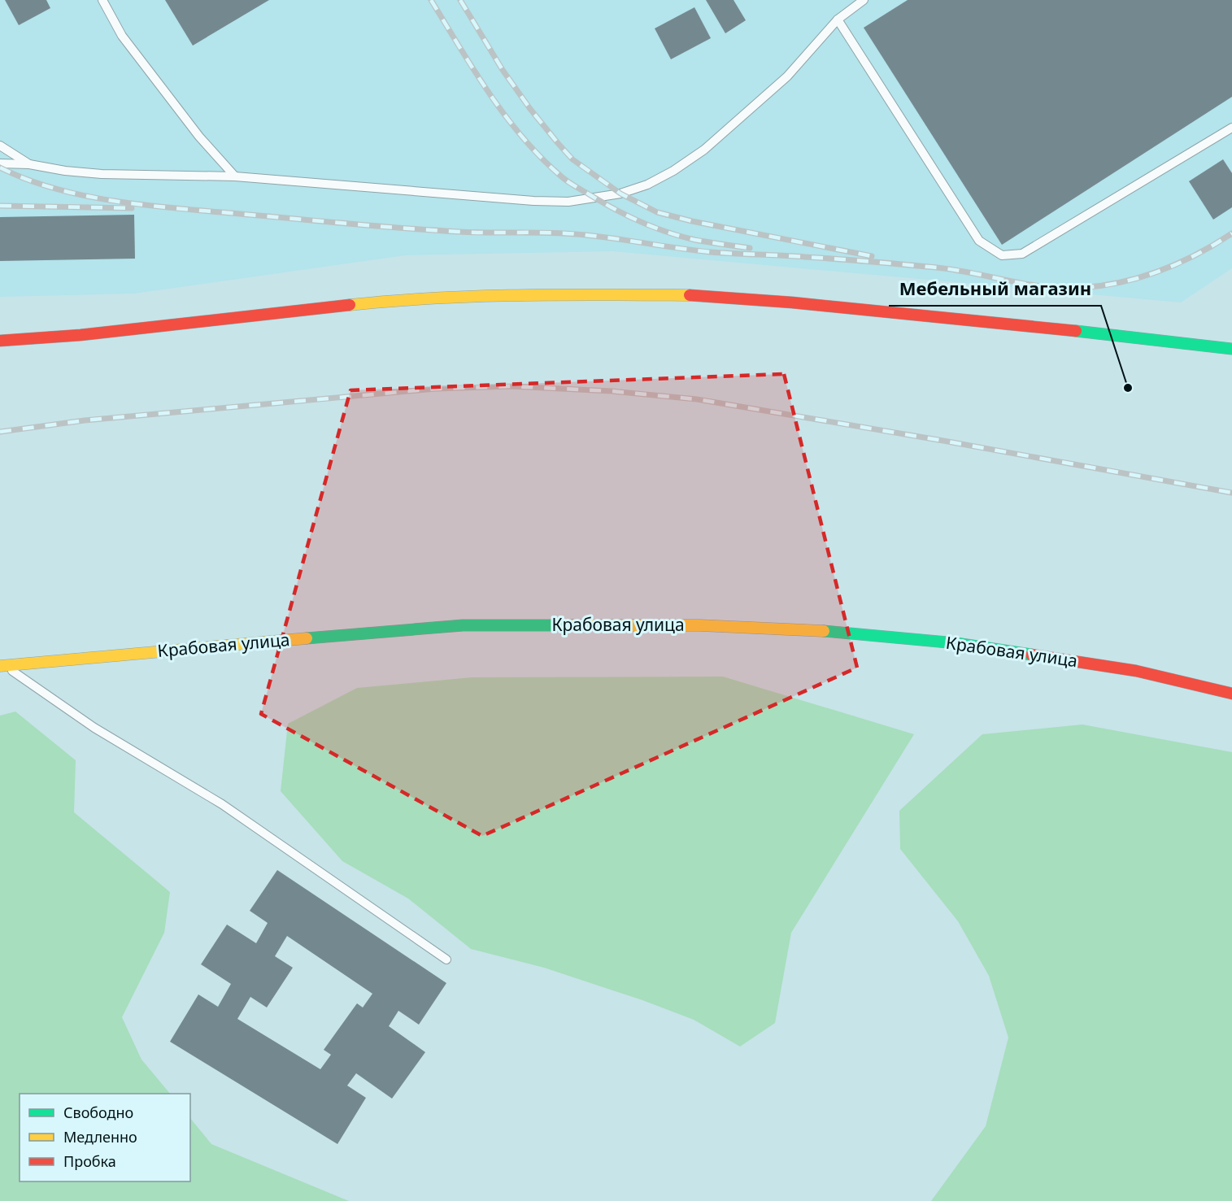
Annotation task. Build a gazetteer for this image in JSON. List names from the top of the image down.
{
  "streets": {
    "street": ["Крабовая улица"]
  },
  "places": ["Мебельный магазин"],
  "legend": ["Свободно", "Медленно", "Пробка"]
}
